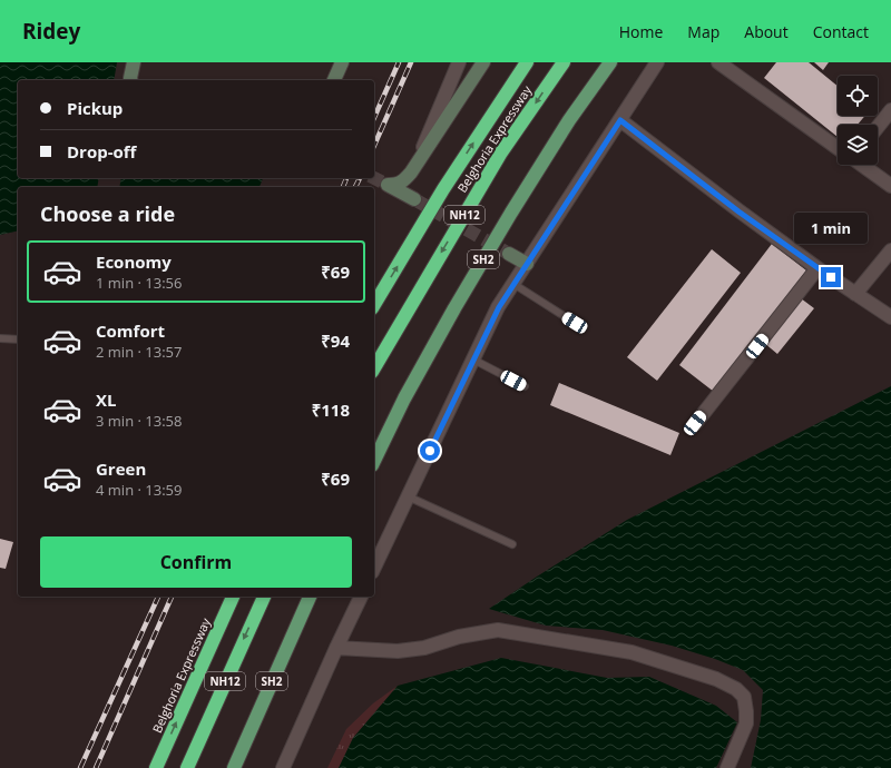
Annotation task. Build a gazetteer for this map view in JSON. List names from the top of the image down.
{
  "streets": {
    "highway": ["Belghoria Expressway", "NH12"],
    "main road": ["SH2"]
  },
  "page": {
    "header": "Ridey",
    "nav": [
      "Home",
      "Map",
      "About",
      "Contact"
    ],
    "banner": ["Pickup", "Drop-off"],
    "heading": "Choose a ride",
    "bubble": "1 min",
    "list": [
      {
        "name": "Economy",
        "note": "1 min · 13:56",
        "value": "₹69"
      },
      {
        "name": "Comfort",
        "note": "2 min · 13:57",
        "value": "₹94"
      },
      {
        "name": "XL",
        "note": "3 min · 13:58",
        "value": "₹118"
      },
      {
        "name": "Green",
        "note": "4 min · 13:59",
        "value": "₹69"
      }
    ],
    "buttons": "Confirm"
  }
}
